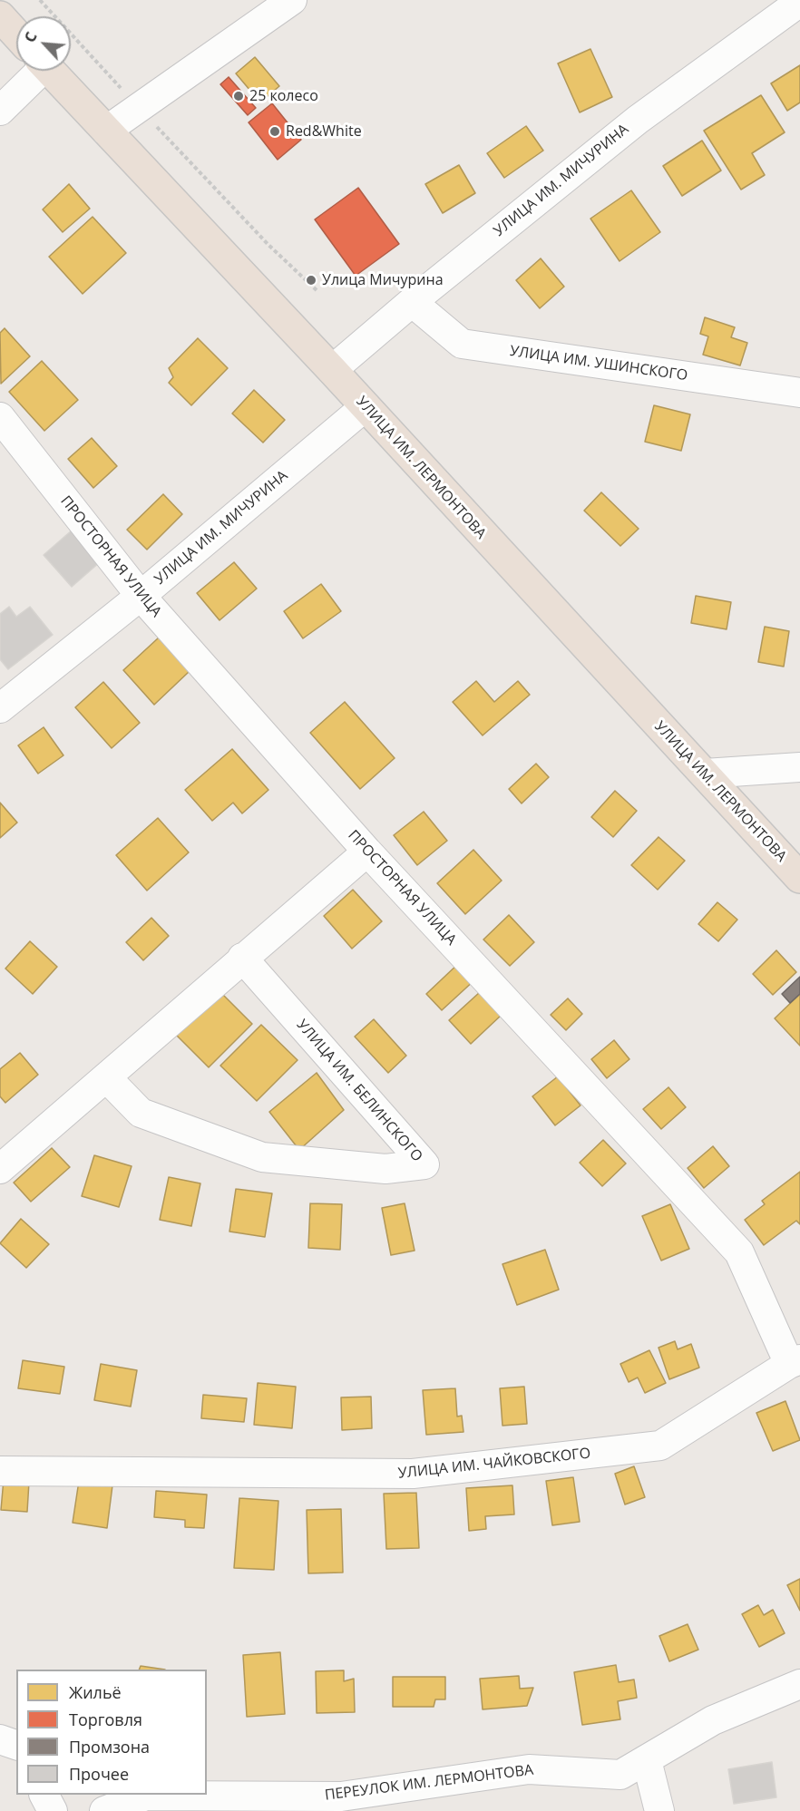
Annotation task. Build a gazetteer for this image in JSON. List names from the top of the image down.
{
  "streets": {
    "highway": ["УЛИЦА ИМ. ЛЕРМОНТОВА"],
    "street": [
      "УЛИЦА ИМ. МИЧУРИНА",
      "УЛИЦА ИМ. УШИНСКОГО",
      "ПРОСТОРНАЯ УЛИЦА",
      "УЛИЦА ИМ. БЕЛИНСКОГО",
      "УЛИЦА ИМ. ЧАЙКОВСКОГО",
      "ПЕРЕУЛОК ИМ. ЛЕРМОНТОВА"
    ]
  },
  "crossings": [
    ["УЛИЦА ИМ. МИЧУРИНА", "УЛИЦА ИМ. УШИНСКОГО"],
    ["УЛИЦА ИМ. МИЧУРИНА", "УЛИЦА ИМ. ЛЕРМОНТОВА"],
    ["УЛИЦА ИМ. МИЧУРИНА", "ПРОСТОРНАЯ УЛИЦА"],
    ["ПРОСТОРНАЯ УЛИЦА", "УЛИЦА ИМ. ЧАЙКОВСКОГО"]
  ],
  "places": ["25 колесо", "Red&White", "Улица Мичурина"],
  "legend": [
    "Жильё",
    "Торговля",
    "Промзона",
    "Прочее"
  ],
  "north": "top left"
}
